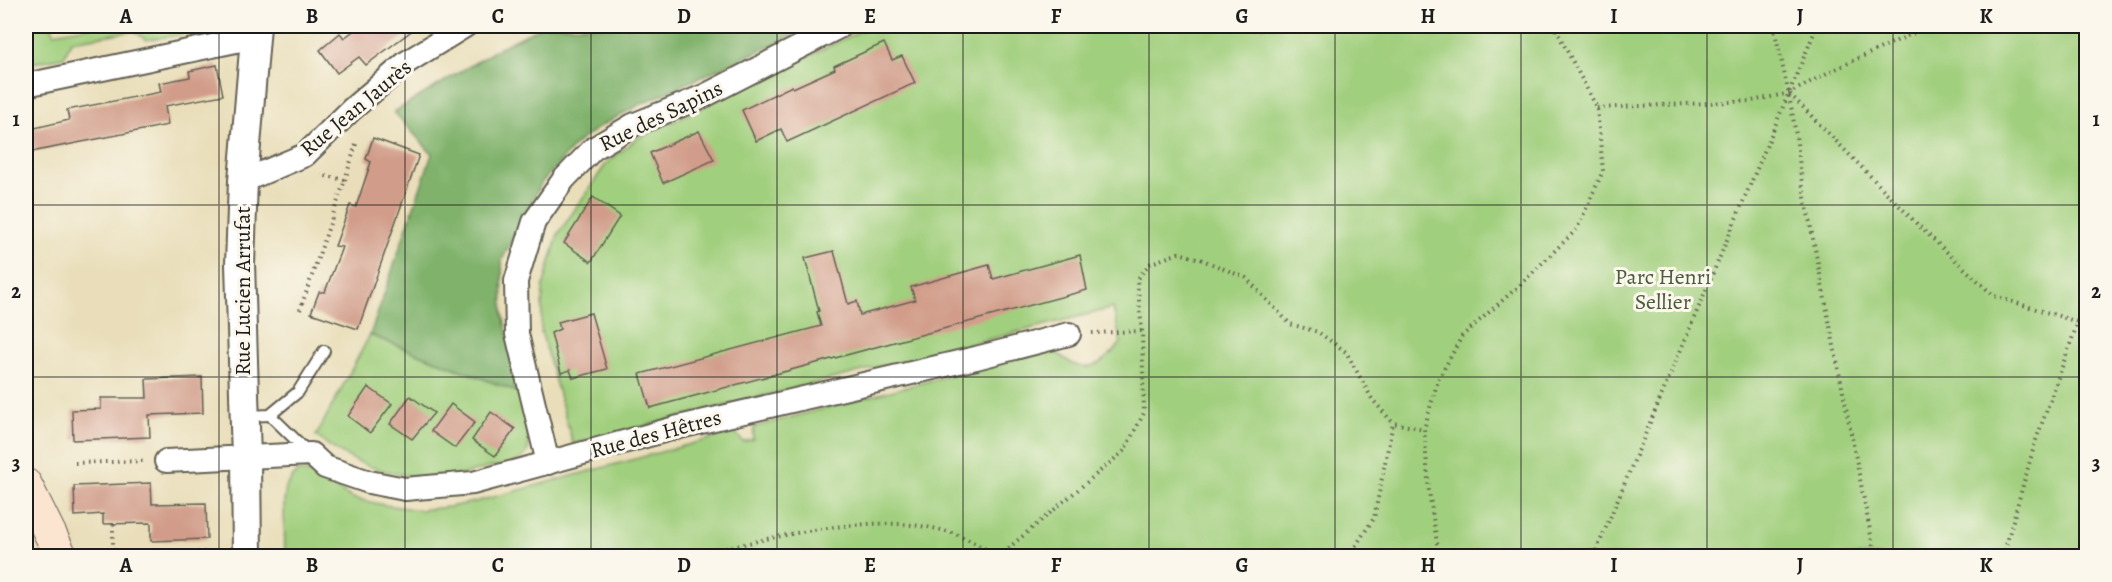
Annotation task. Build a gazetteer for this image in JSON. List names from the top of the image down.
{
  "streets": {
    "street": [
      "Rue Jean Jaurès",
      "Rue des Sapins",
      "Rue Lucien Arrufat",
      "Rue des Hêtres"
    ]
  },
  "crossings": [
    ["Rue Jean Jaurès", "Rue Lucien Arrufat"],
    ["Rue des Sapins", "Rue des Hêtres"]
  ],
  "parks": ["Parc Henri Sellier"],
  "grid": {
    "columns": [
      "A",
      "B",
      "C",
      "D",
      "E",
      "F",
      "G",
      "H",
      "I",
      "J",
      "K"
    ],
    "rows": ["1", "2", "3"]
  }
}
